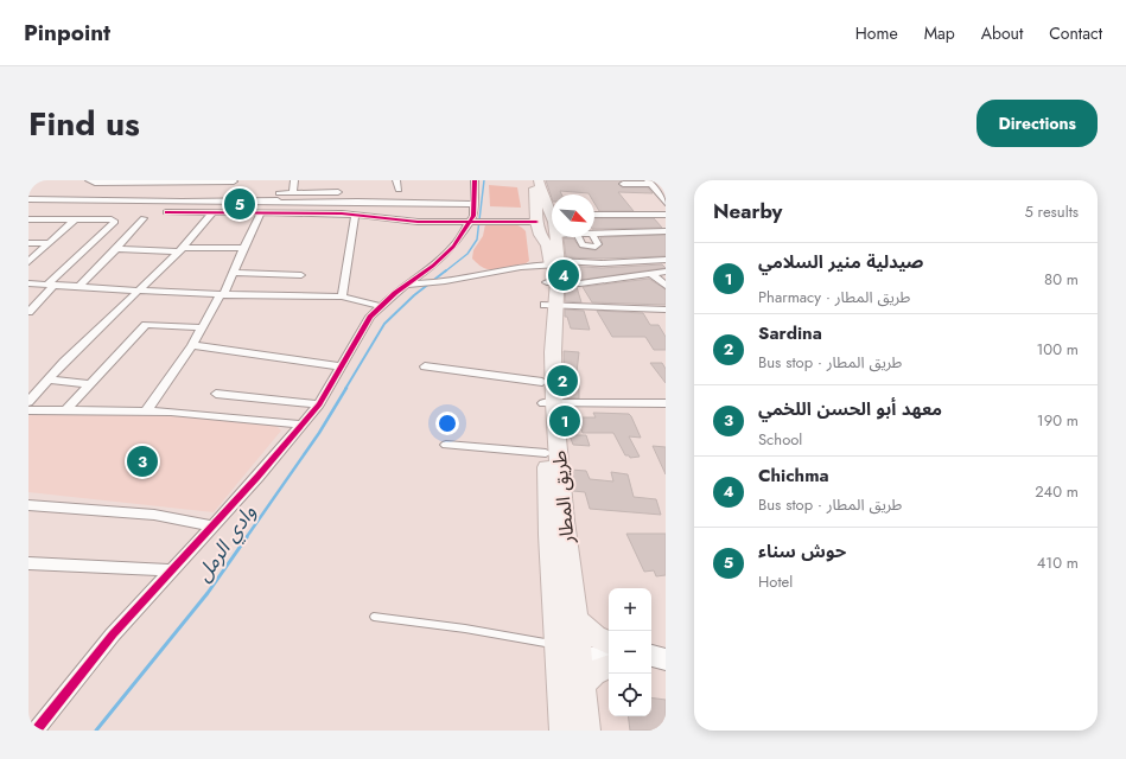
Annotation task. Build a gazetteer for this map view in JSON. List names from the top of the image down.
{
  "streets": {
    "main road": ["طريق المطار"]
  },
  "water": ["وادي الرمل"],
  "north": "bottom right",
  "page": {
    "header": "Pinpoint",
    "nav": [
      "Home",
      "Map",
      "About",
      "Contact"
    ],
    "title": "Find us",
    "buttons": "Directions",
    "heading": ["Nearby", "5 results"],
    "pins": [
      "5",
      "4",
      "2",
      "1",
      "3"
    ],
    "list": [
      {
        "mark": "1",
        "name": "صيدلية منير السلامي",
        "note": "Pharmacy · طريق المطار",
        "value": "80 m"
      },
      {
        "mark": "2",
        "name": "Sardina",
        "note": "Bus stop · طريق المطار",
        "value": "100 m"
      },
      {
        "mark": "3",
        "name": "معهد أبو الحسن اللخمي",
        "note": "School",
        "value": "190 m"
      },
      {
        "mark": "4",
        "name": "Chichma",
        "note": "Bus stop · طريق المطار",
        "value": "240 m"
      },
      {
        "mark": "5",
        "name": "حوش سناء",
        "note": "Hotel",
        "value": "410 m"
      }
    ],
    "map_buttons": ["+", "−"]
  }
}
